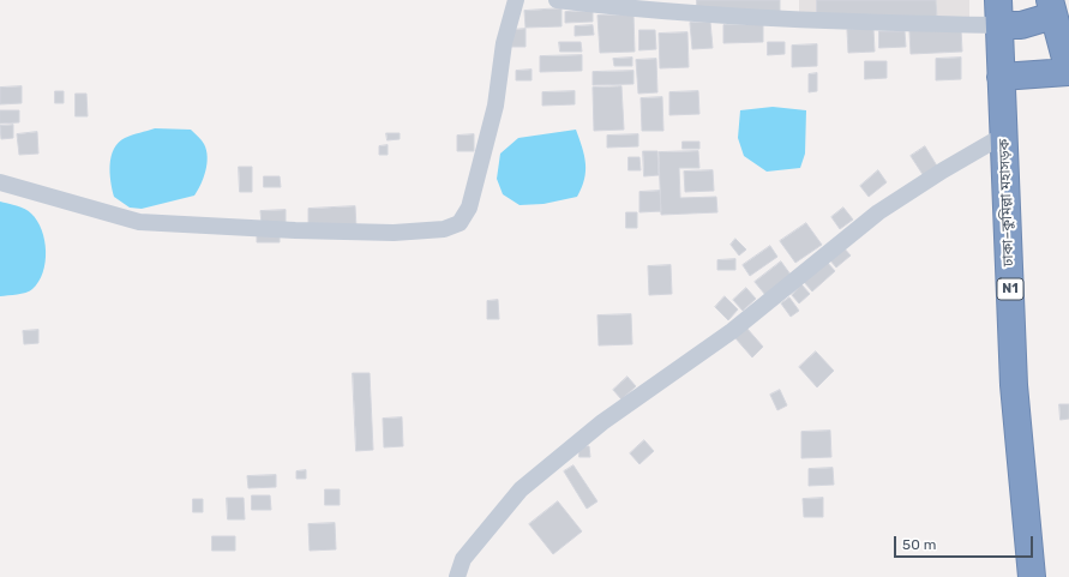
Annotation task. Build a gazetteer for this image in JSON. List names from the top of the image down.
{
  "streets": {
    "highway": ["ঢাকা–কুমিল্লা মহাসড়ক", "N1"]
  },
  "scale_bar": "50 m"
}
